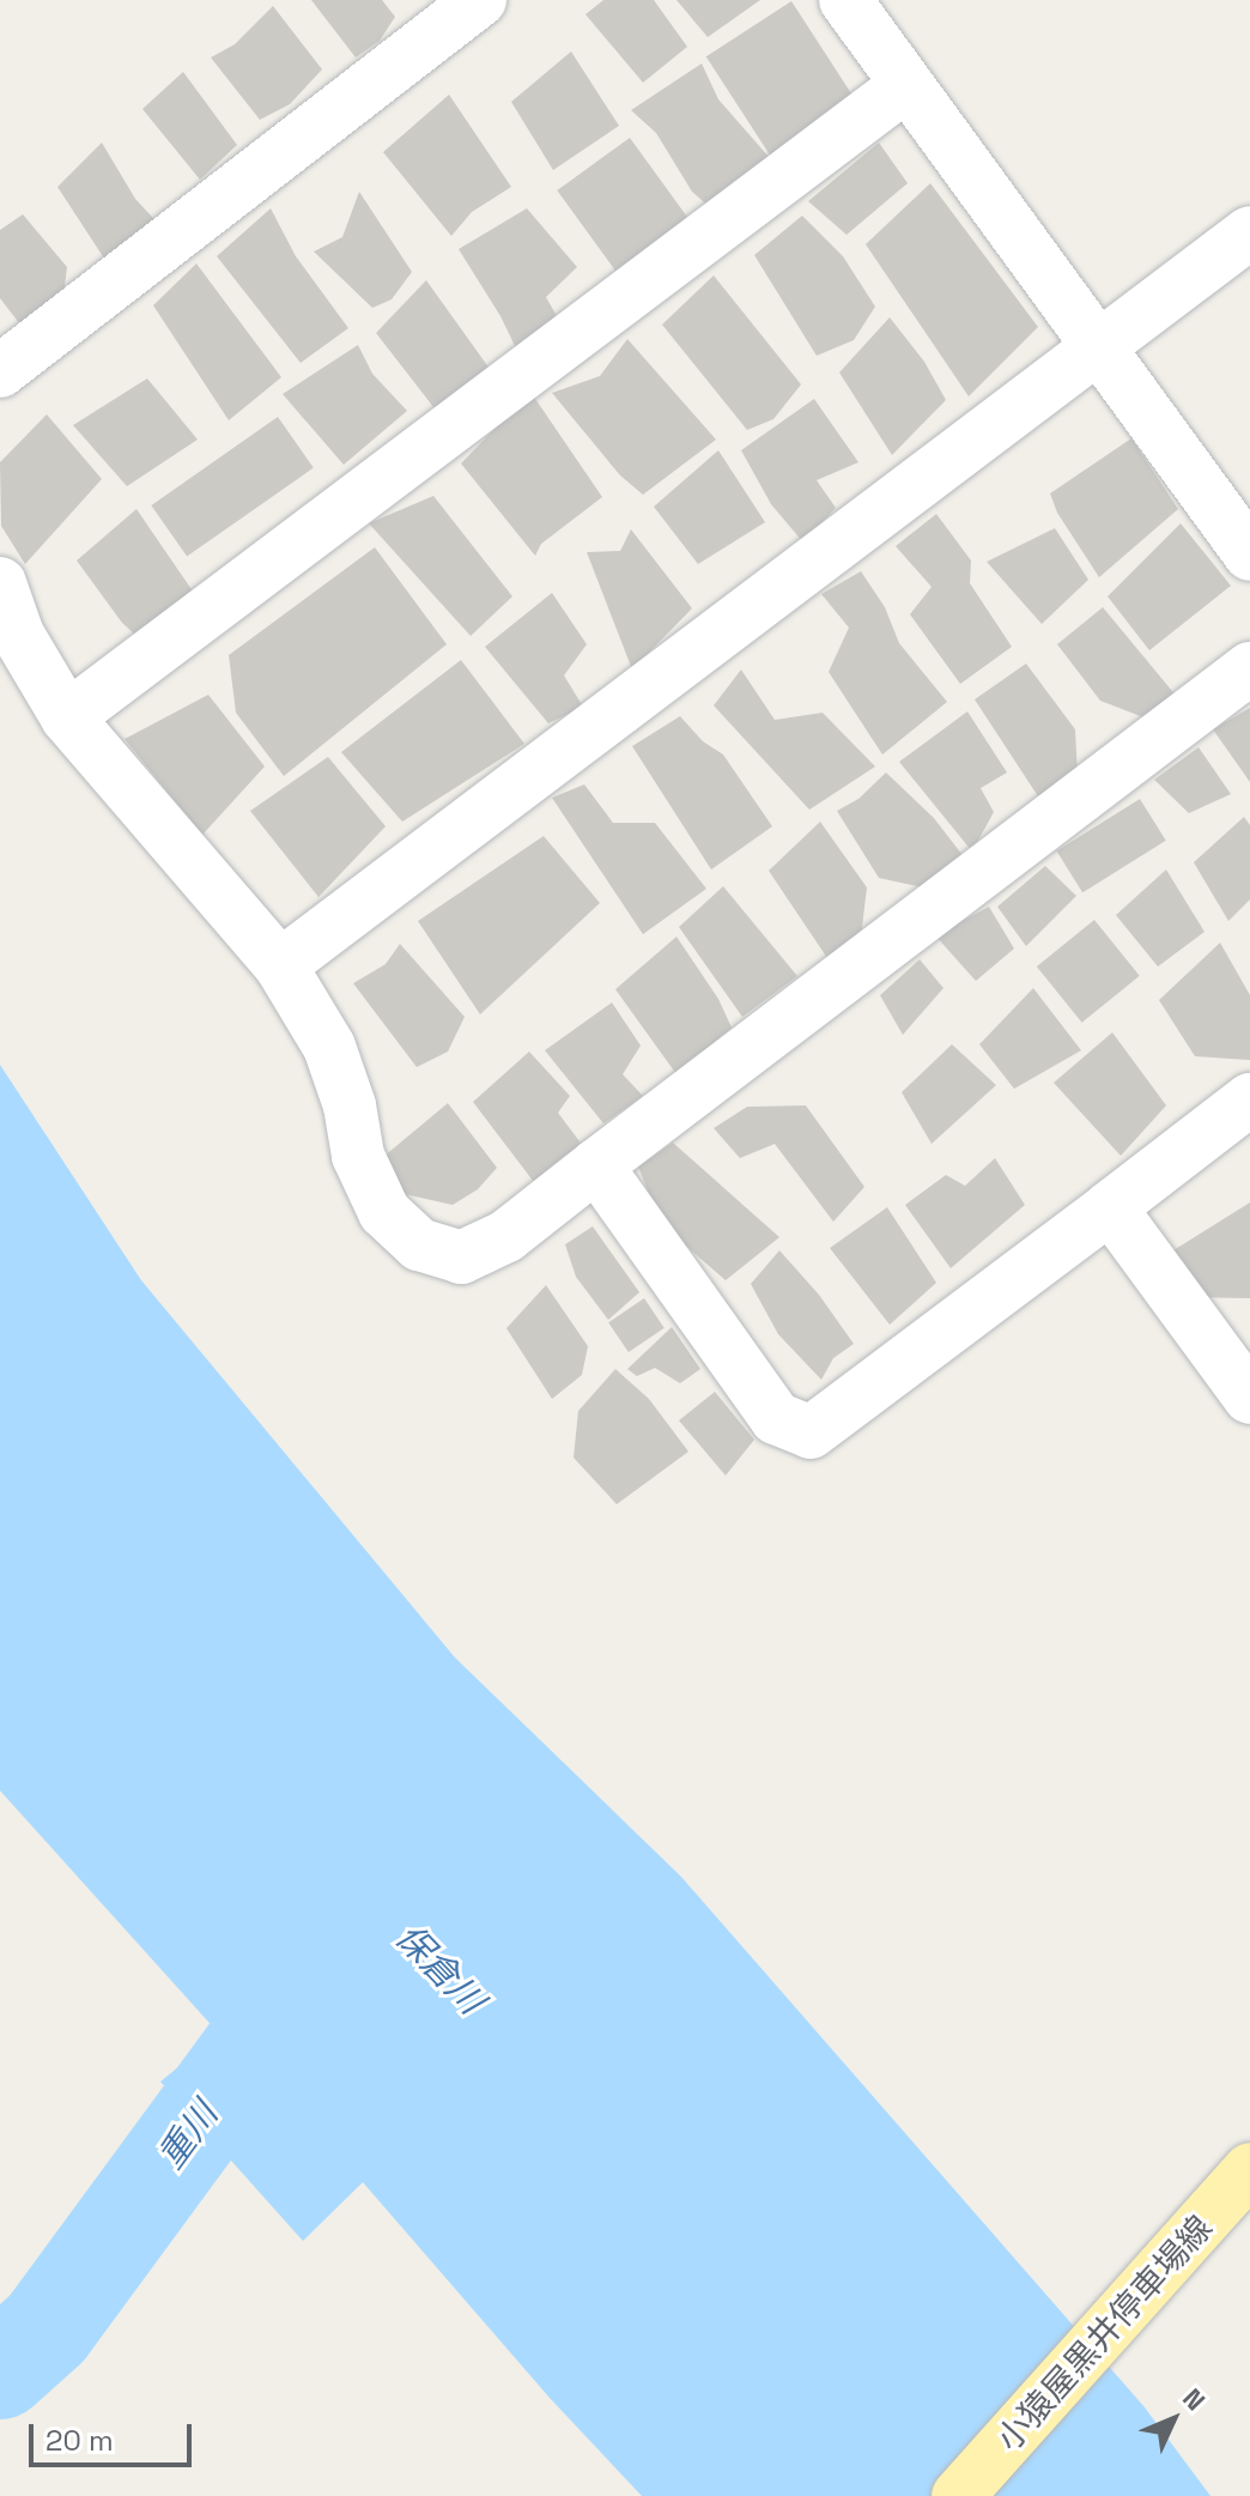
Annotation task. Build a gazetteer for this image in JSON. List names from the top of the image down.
{
  "streets": {
    "main road": ["小猿屋黒井停車場線"]
  },
  "water": ["保倉川", "重川"],
  "scale_bar": "20 m",
  "north": "top right"
}
